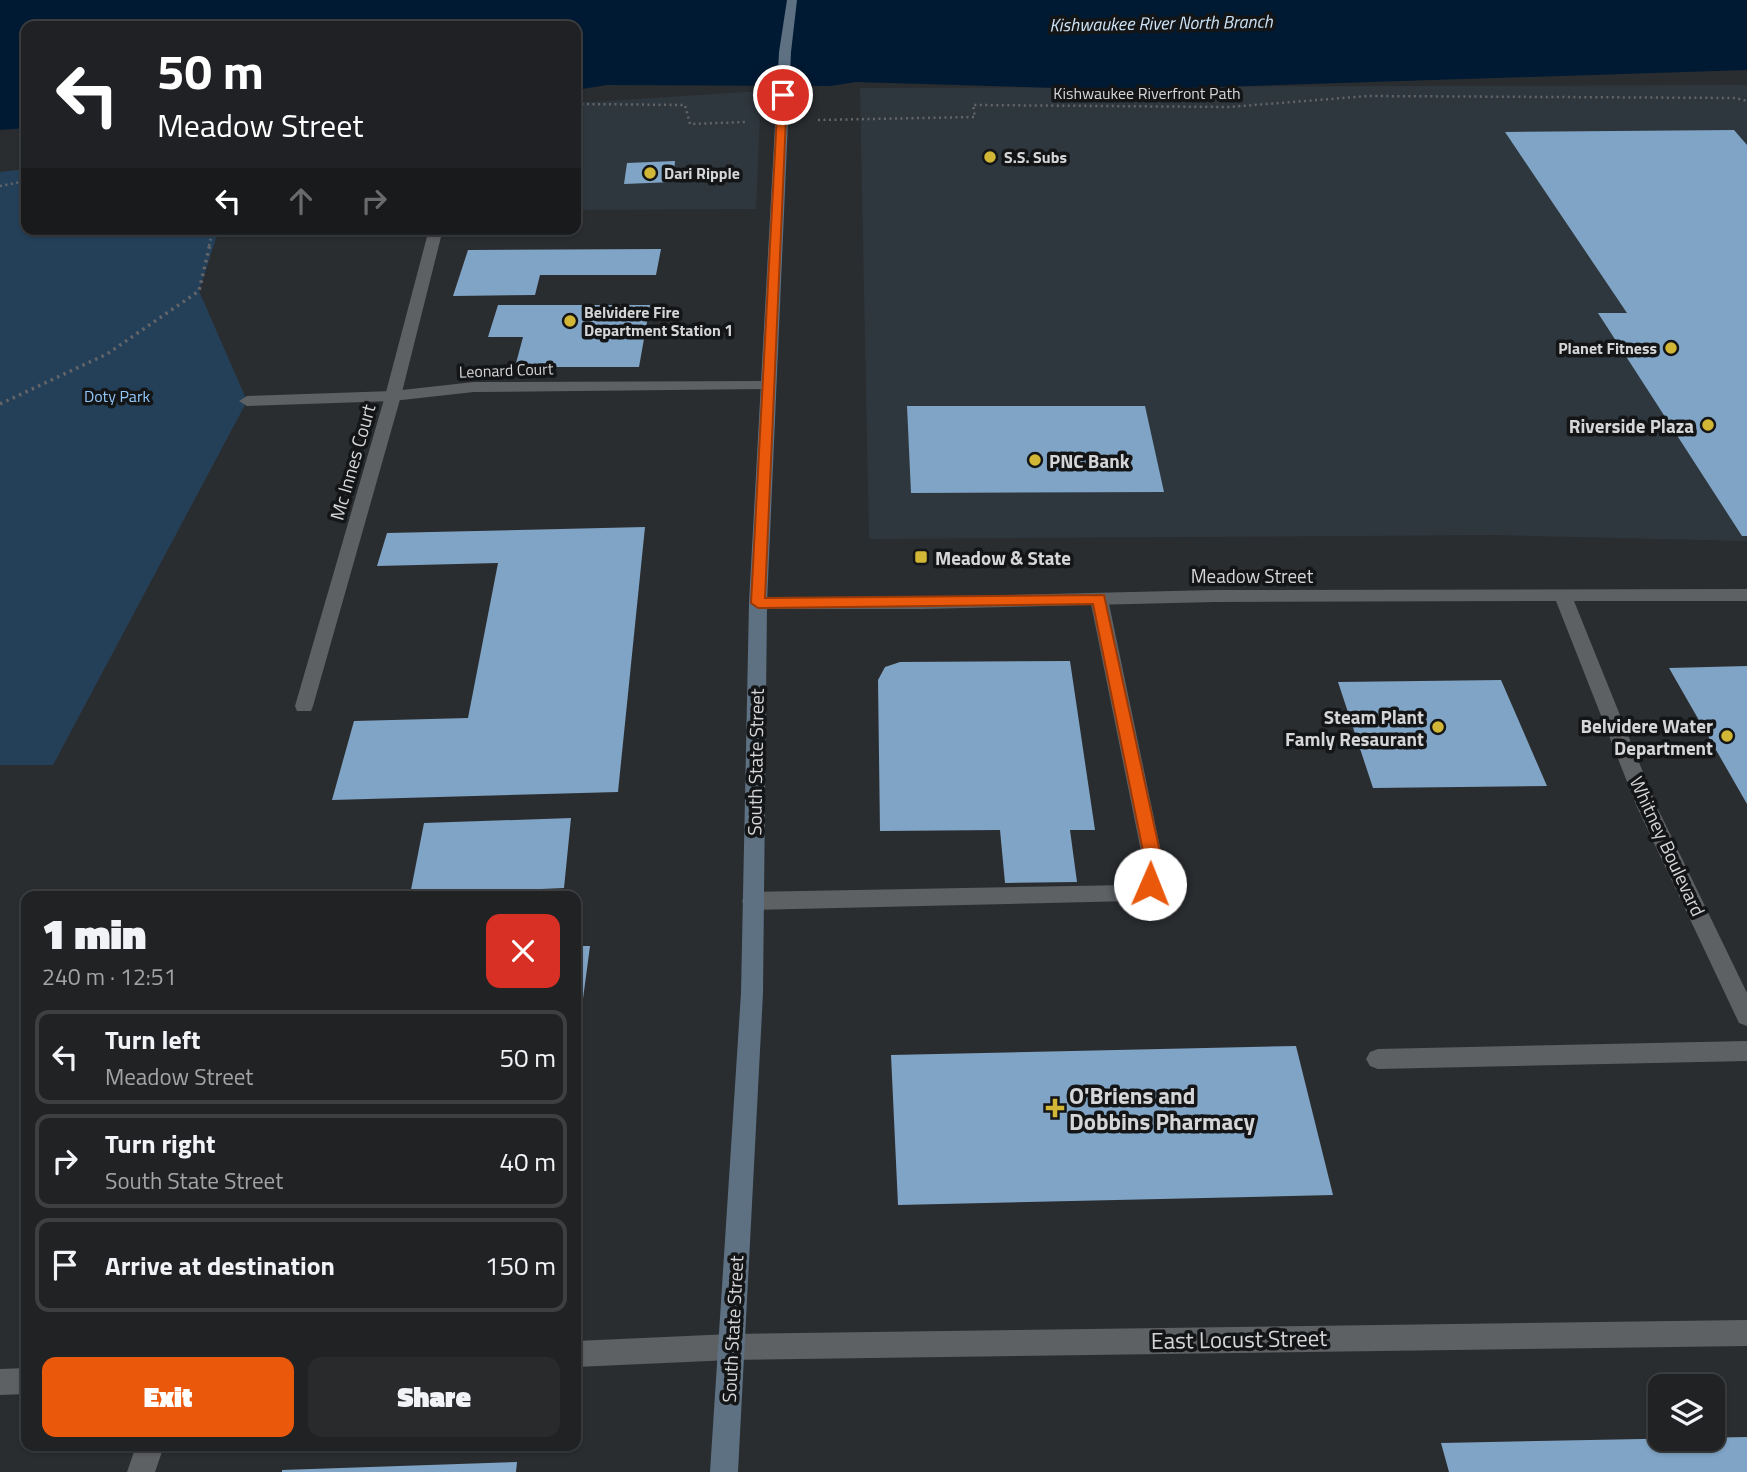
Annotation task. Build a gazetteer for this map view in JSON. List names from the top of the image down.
{
  "streets": {
    "main road": ["South State Street"],
    "street": [
      "Leonard Court",
      "Mc Innes Court",
      "Meadow Street",
      "Whitney Boulevard",
      "East Locust Street"
    ],
    "path": ["Kishwaukee Riverfront Path"]
  },
  "crossings": [
    ["Kishwaukee Riverfront Path", "South State Street"],
    ["Leonard Court", "Mc Innes Court"],
    ["Leonard Court", "South State Street"],
    ["Meadow Street", "South State Street"],
    ["Meadow Street", "Whitney Boulevard"],
    ["South State Street", "East Locust Street"]
  ],
  "water": ["Kishwaukee River North Branch"],
  "parks": ["Doty Park"],
  "places": {
    "other": [
      "S.S. Subs",
      "Dari Ripple",
      "Belvidere Fire Department Station 1",
      "Planet Fitness",
      "Riverside Plaza",
      "PNC Bank",
      "Steam Plant Famly Resaurant",
      "Belvidere Water Department"
    ],
    "transit": ["Meadow & State"],
    "health": ["O'Briens and Dobbins Pharmacy"]
  },
  "page": {
    "turn": ["50 m", "Meadow Street"],
    "heading": ["1 min", "240 m · 12:51"],
    "list": [
      {
        "name": "Turn left",
        "note": "Meadow Street",
        "value": "50 m"
      },
      {
        "name": "Turn right",
        "note": "South State Street",
        "value": "40 m"
      },
      {
        "name": "Arrive at destination",
        "value": "150 m"
      }
    ],
    "buttons": ["Exit", "Share"]
  }
}
